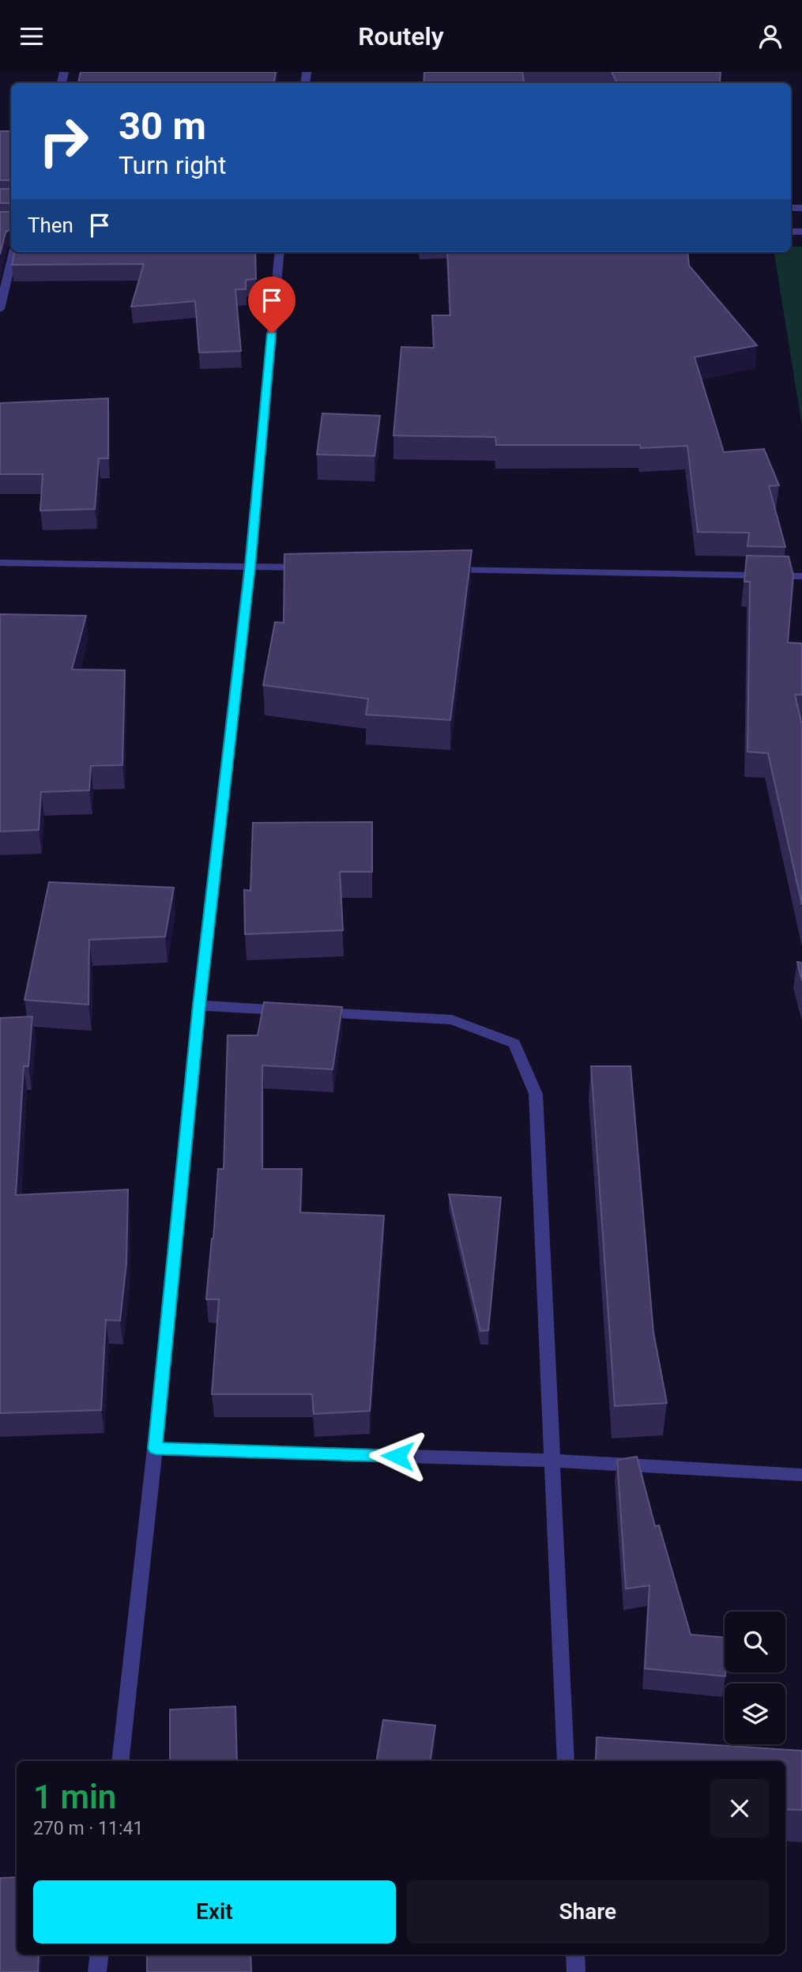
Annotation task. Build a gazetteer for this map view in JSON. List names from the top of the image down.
{
  "page": {
    "header": "Routely",
    "turn": ["30 m", "Turn right"],
    "then": "Then",
    "heading": ["1 min", "270 m · 11:41"],
    "buttons": ["Exit", "Share"]
  }
}
